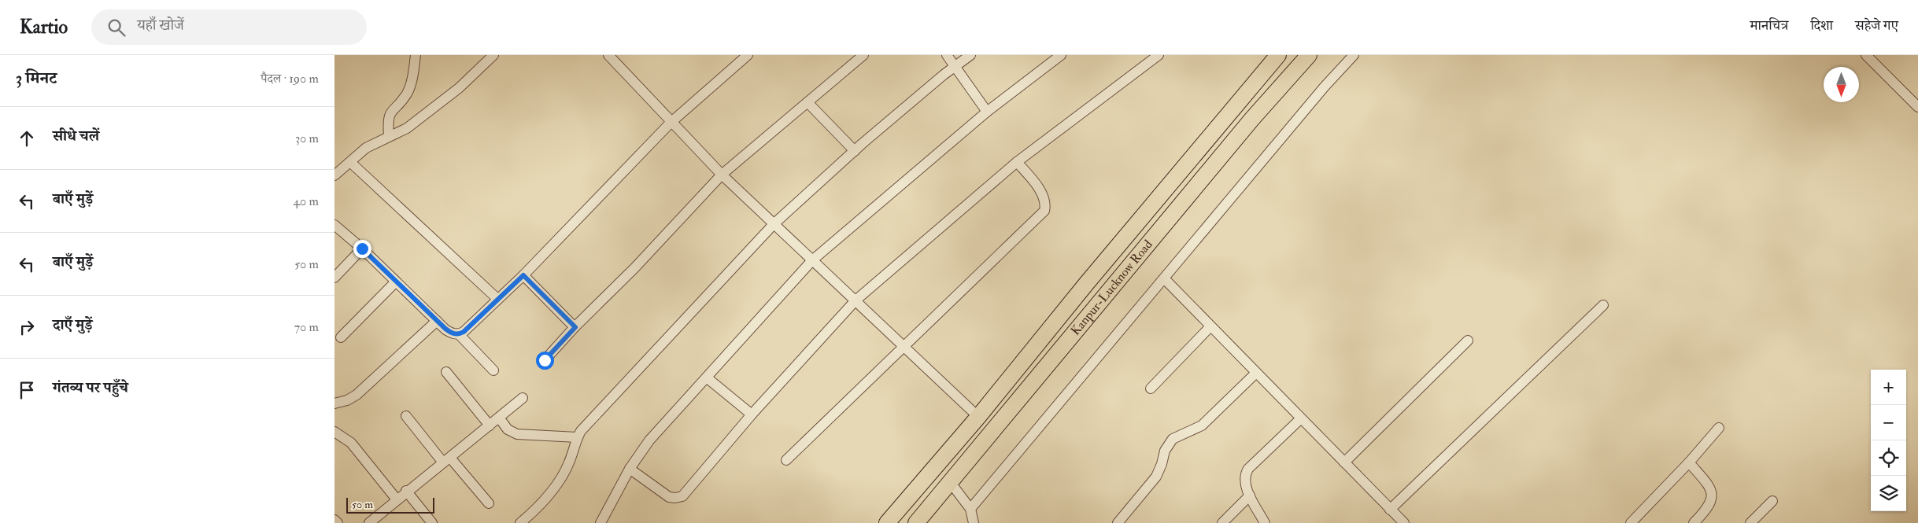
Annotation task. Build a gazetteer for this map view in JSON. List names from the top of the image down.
{
  "streets": {
    "highway": ["Kanpur-Lucknow Road"]
  },
  "scale_bar": "50 m",
  "north": "bottom",
  "page": {
    "header": "Kartio",
    "search": "यहाँ खोजें",
    "nav": ["मानचित्र", "दिशा", "सहेजे गए"],
    "heading": ["3 मिनट", "पैदल · 190 m"],
    "list": [
      ["सीधे चलें", "30 m"],
      ["बाएँ मुड़ें", "40 m"],
      ["बाएँ मुड़ें", "50 m"],
      ["दाएँ मुड़ें", "70 m"],
      "गंतव्य पर पहुँचे"
    ],
    "map_buttons": ["+", "−"],
    "scale": "50 m"
  }
}
